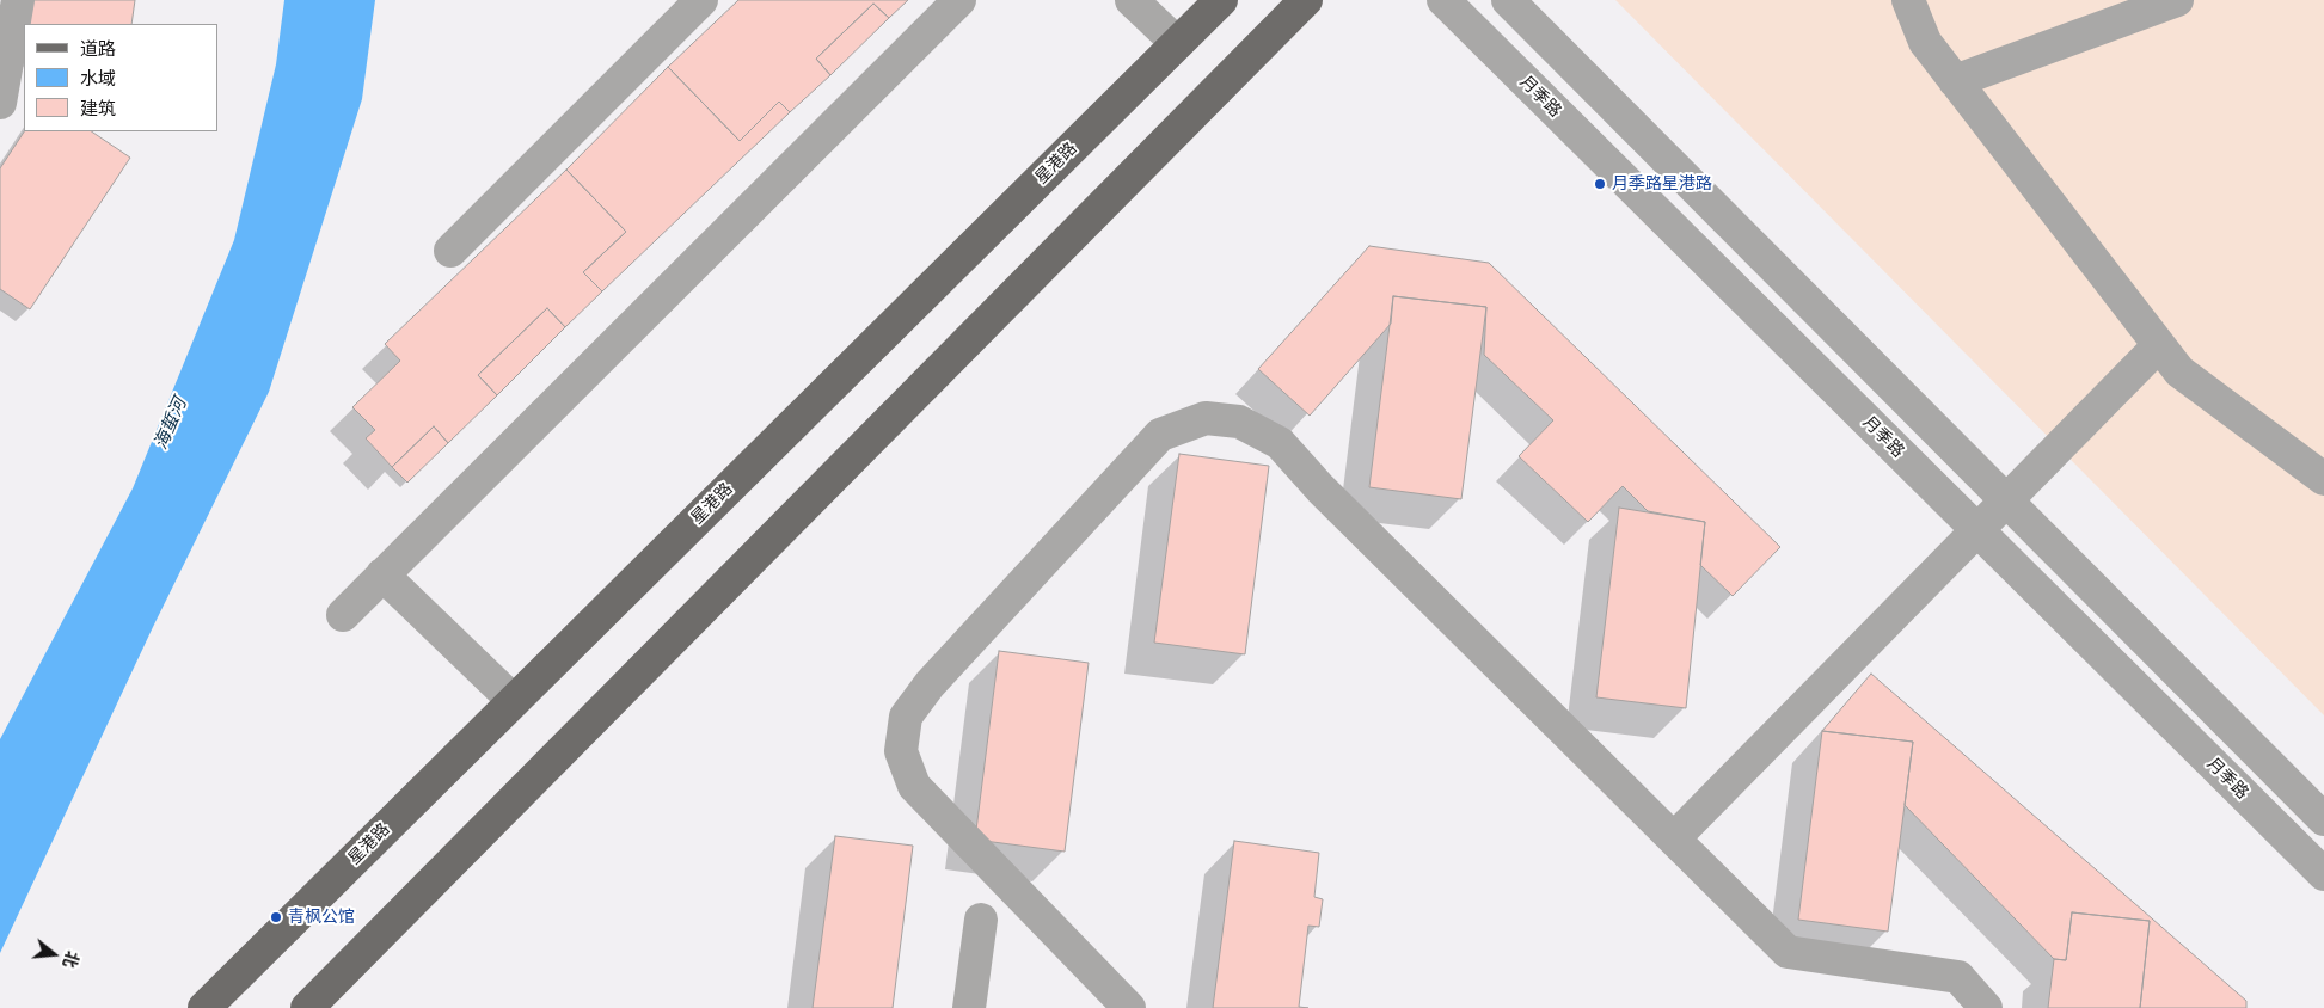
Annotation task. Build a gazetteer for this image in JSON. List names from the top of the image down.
{
  "streets": {
    "main road": ["星港路"],
    "street": ["月季路"]
  },
  "water": ["海蜇河"],
  "places": ["月季路星港路", "青枫公馆"],
  "legend": ["道路", "水域", "建筑"],
  "north": "right"
}
